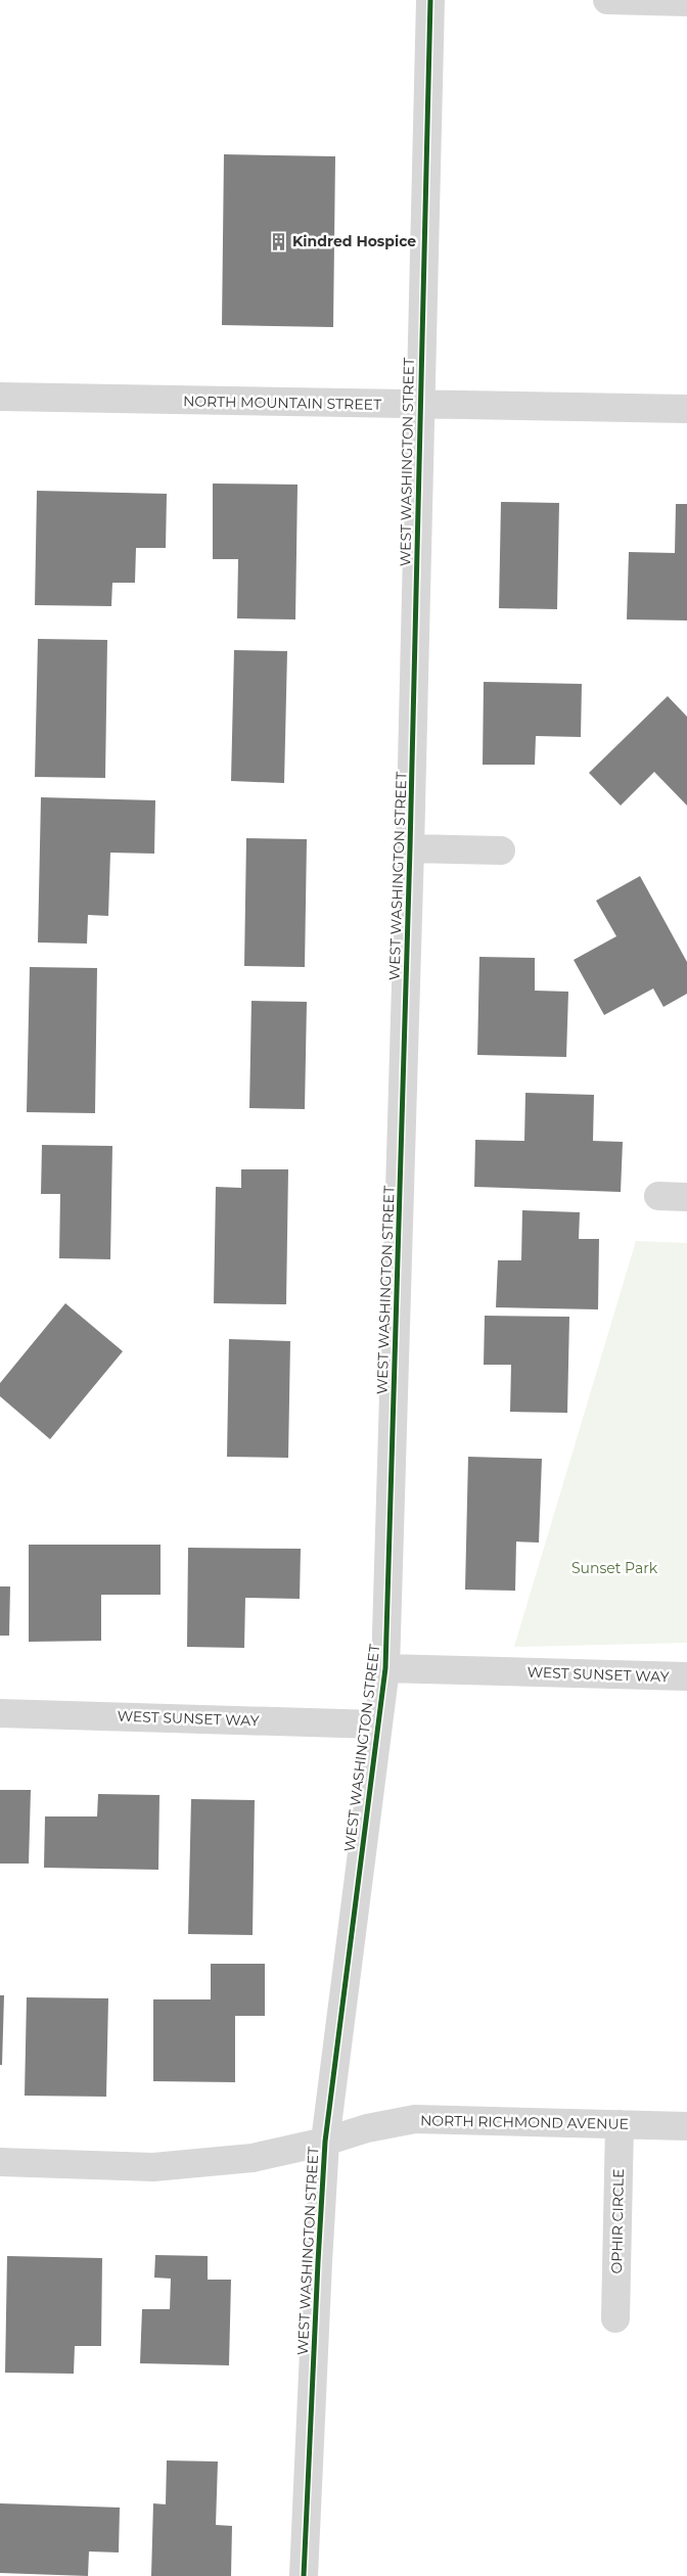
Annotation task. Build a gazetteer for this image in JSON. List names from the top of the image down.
{
  "streets": {
    "street": [
      "NORTH MOUNTAIN STREET",
      "WEST WASHINGTON STREET",
      "WEST SUNSET WAY",
      "NORTH RICHMOND AVENUE",
      "OPHIR CIRCLE"
    ]
  },
  "crossings": [
    ["NORTH MOUNTAIN STREET", "WEST WASHINGTON STREET"],
    ["WEST WASHINGTON STREET", "WEST SUNSET WAY"],
    ["WEST WASHINGTON STREET", "NORTH RICHMOND AVENUE"],
    ["NORTH RICHMOND AVENUE", "OPHIR CIRCLE"]
  ],
  "parks": ["Sunset Park"],
  "places": {
    "building": ["Kindred Hospice"]
  }
}
